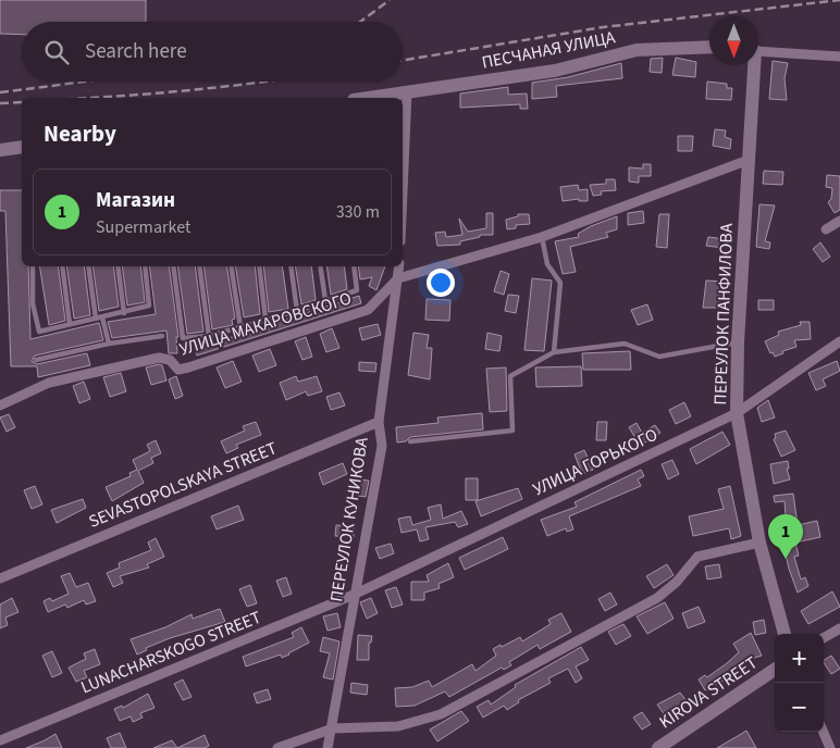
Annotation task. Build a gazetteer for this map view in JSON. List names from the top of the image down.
{
  "streets": {
    "street": [
      "ПЕСЧАНАЯ УЛИЦА",
      "ПЕРЕУЛОК ПАНФИЛОВА",
      "УЛИЦА МАКАРОВСКОГО",
      "УЛИЦА ГОРЬКОГО",
      "SEVASTOPOLSKAYA STREET",
      "ПЕРЕУЛОК КУНИКОВА",
      "LUNACHARSKOGO STREET",
      "KIROVA STREET"
    ]
  },
  "crossings": [
    ["ПЕРЕУЛОК ПАНФИЛОВА", "УЛИЦА МАКАРОВСКОГО"],
    ["ПЕРЕУЛОК ПАНФИЛОВА", "УЛИЦА ГОРЬКОГО"],
    ["УЛИЦА МАКАРОВСКОГО", "ПЕРЕУЛОК КУНИКОВА"],
    ["УЛИЦА ГОРЬКОГО", "ПЕРЕУЛОК КУНИКОВА"],
    ["УЛИЦА ГОРЬКОГО", "LUNACHARSKOGO STREET"],
    ["SEVASTOPOLSKAYA STREET", "ПЕРЕУЛОК КУНИКОВА"],
    ["ПЕРЕУЛОК КУНИКОВА", "LUNACHARSKOGO STREET"]
  ],
  "north": "bottom",
  "page": {
    "search": "Search here",
    "heading": "Nearby",
    "list": [
      {
        "mark": "1",
        "name": "Магазин",
        "note": "Supermarket",
        "value": "330 m"
      }
    ],
    "pins": "1",
    "map_buttons": ["+", "−"]
  }
}
